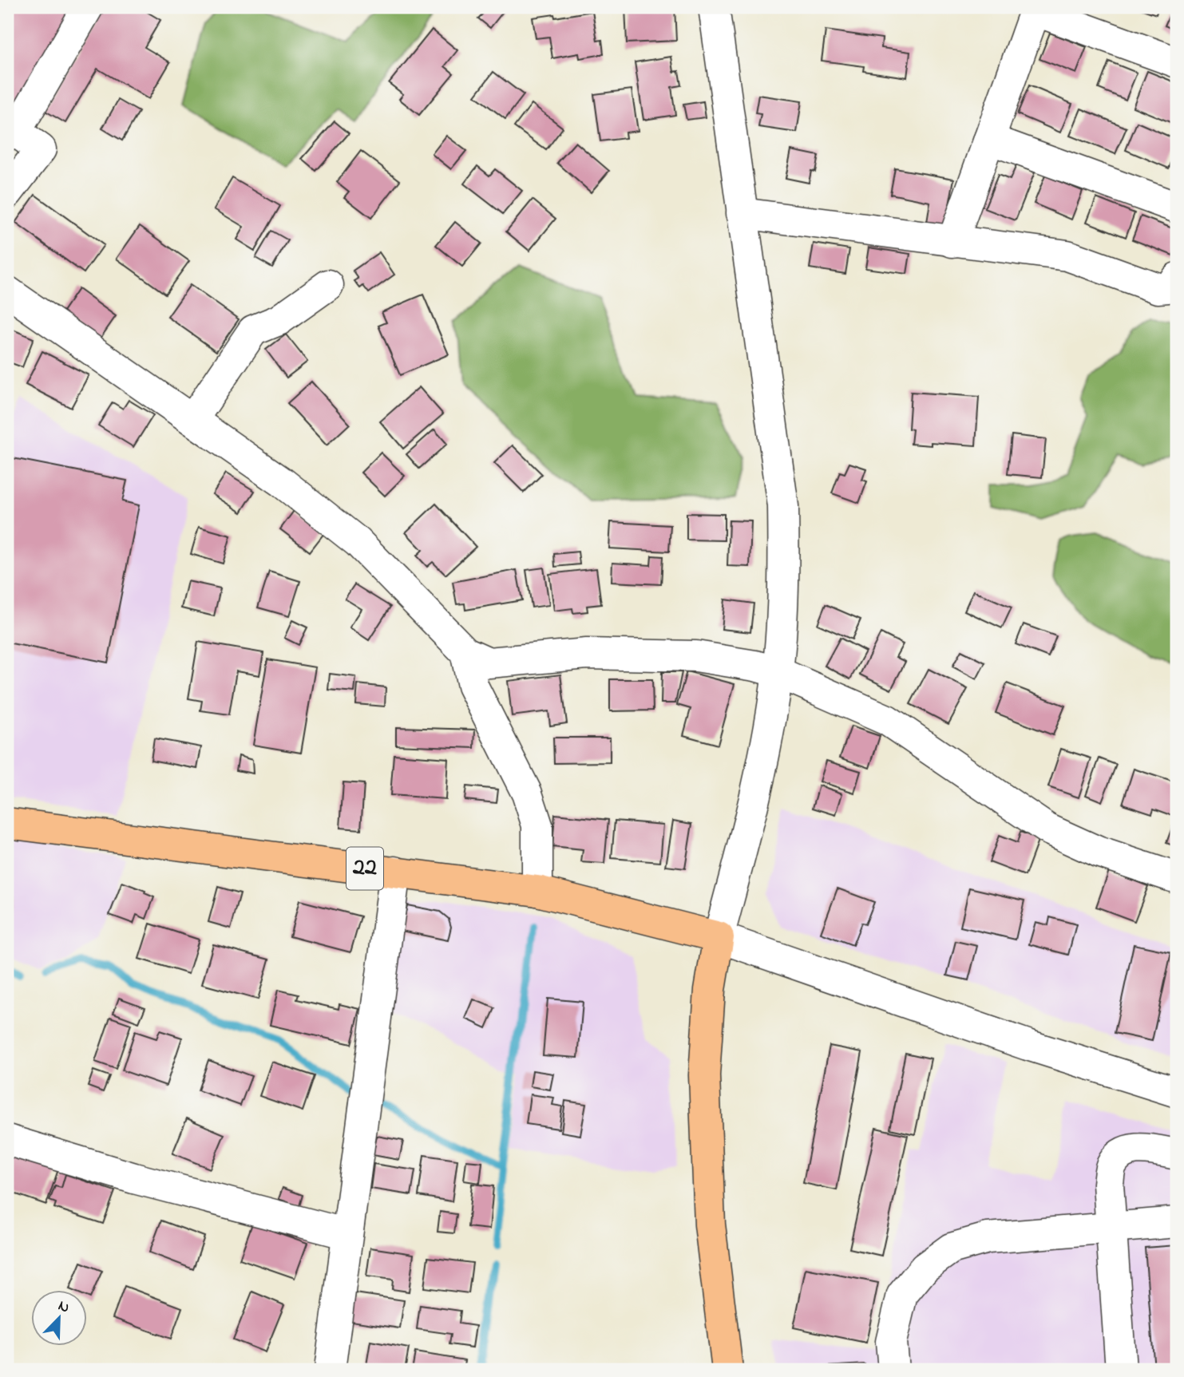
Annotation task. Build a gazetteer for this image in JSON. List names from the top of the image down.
{
  "streets": {
    "main road": ["22"]
  },
  "north": "top right"
}
